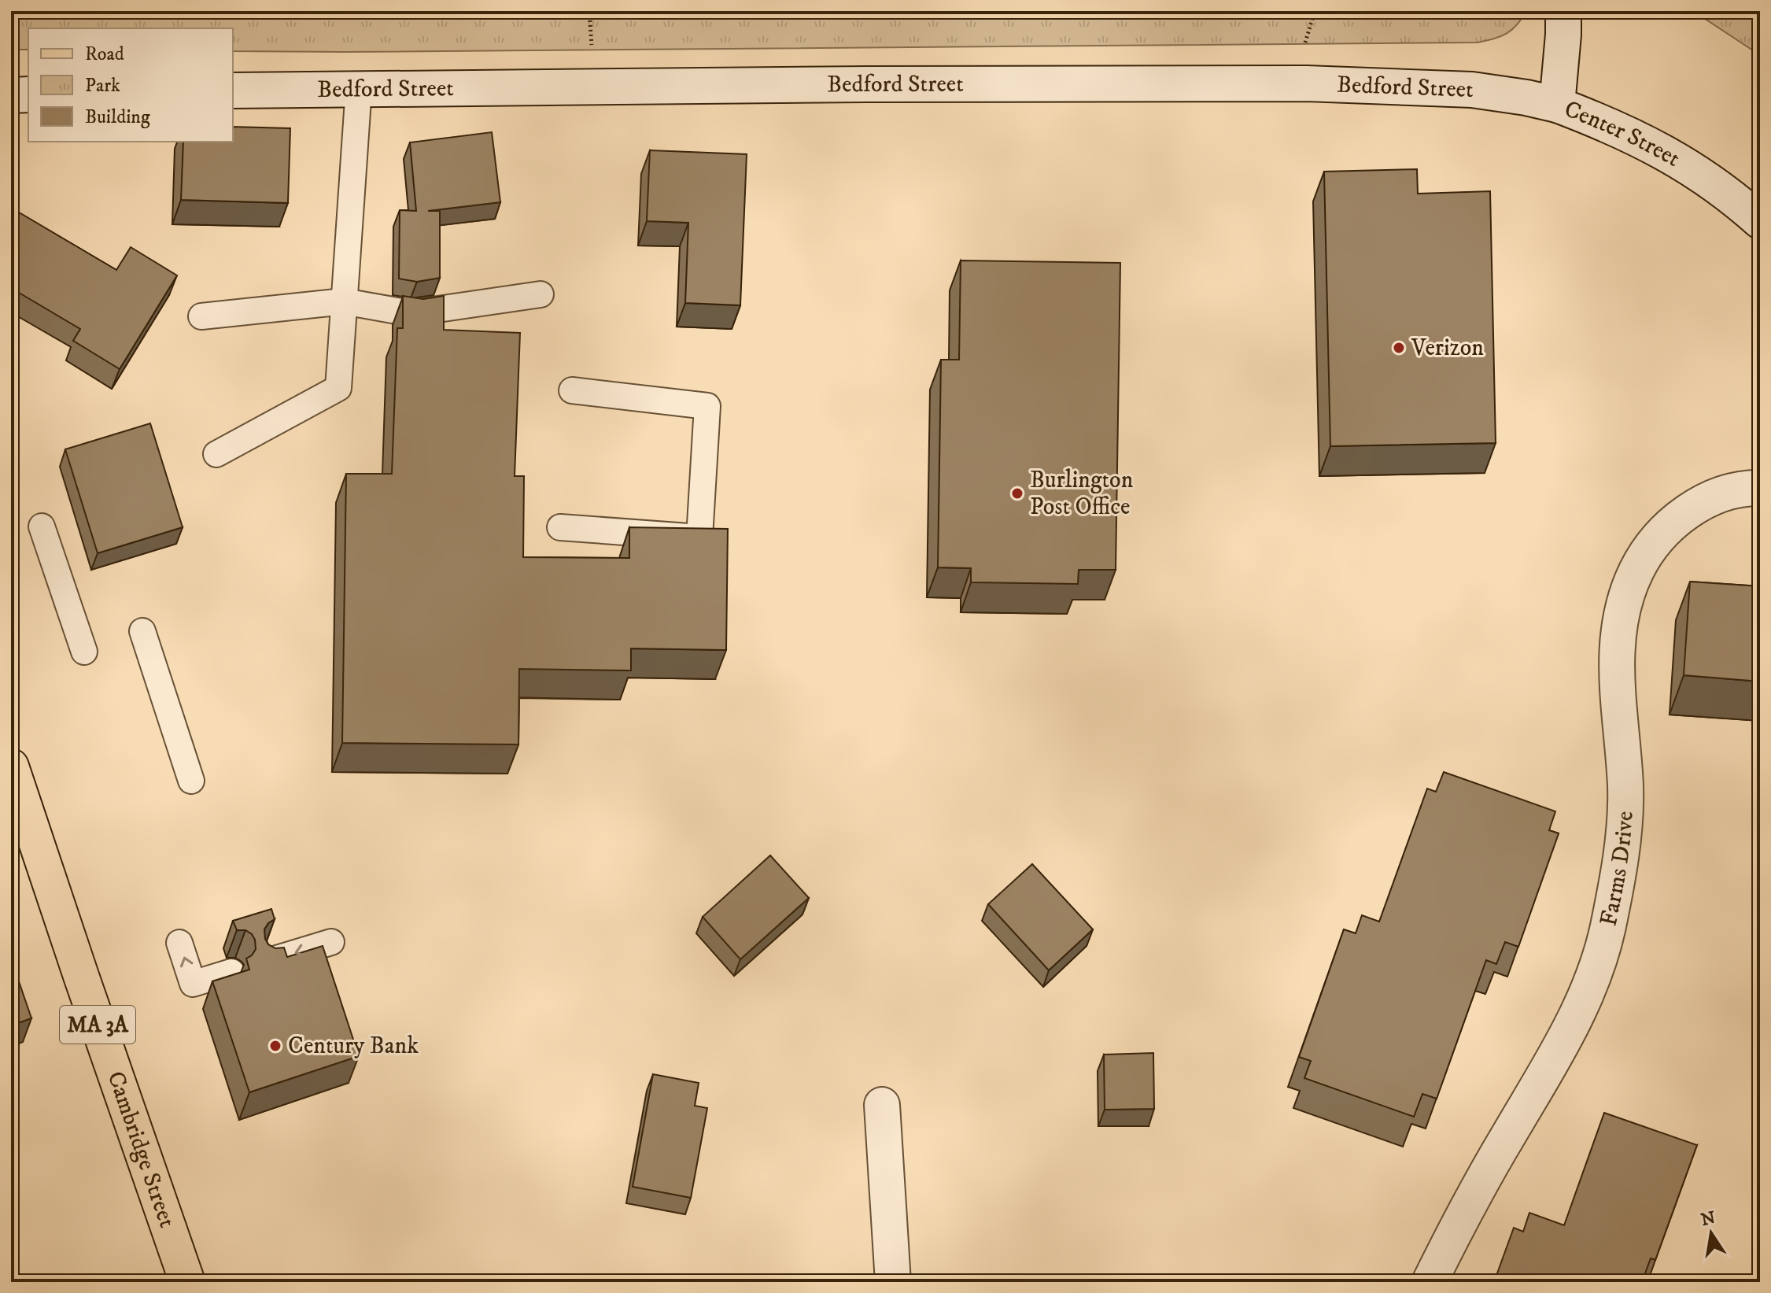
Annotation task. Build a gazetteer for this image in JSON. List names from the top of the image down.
{
  "streets": {
    "main road": [
      "Bedford Street",
      "Center Street",
      "Farms Drive",
      "MA 3A",
      "Cambridge Street"
    ]
  },
  "crossings": [
    ["Bedford Street", "Center Street"]
  ],
  "places": ["Verizon", "Burlington Post Office", "Century Bank"],
  "legend": ["Road", "Park", "Building"],
  "north": "top"
}
